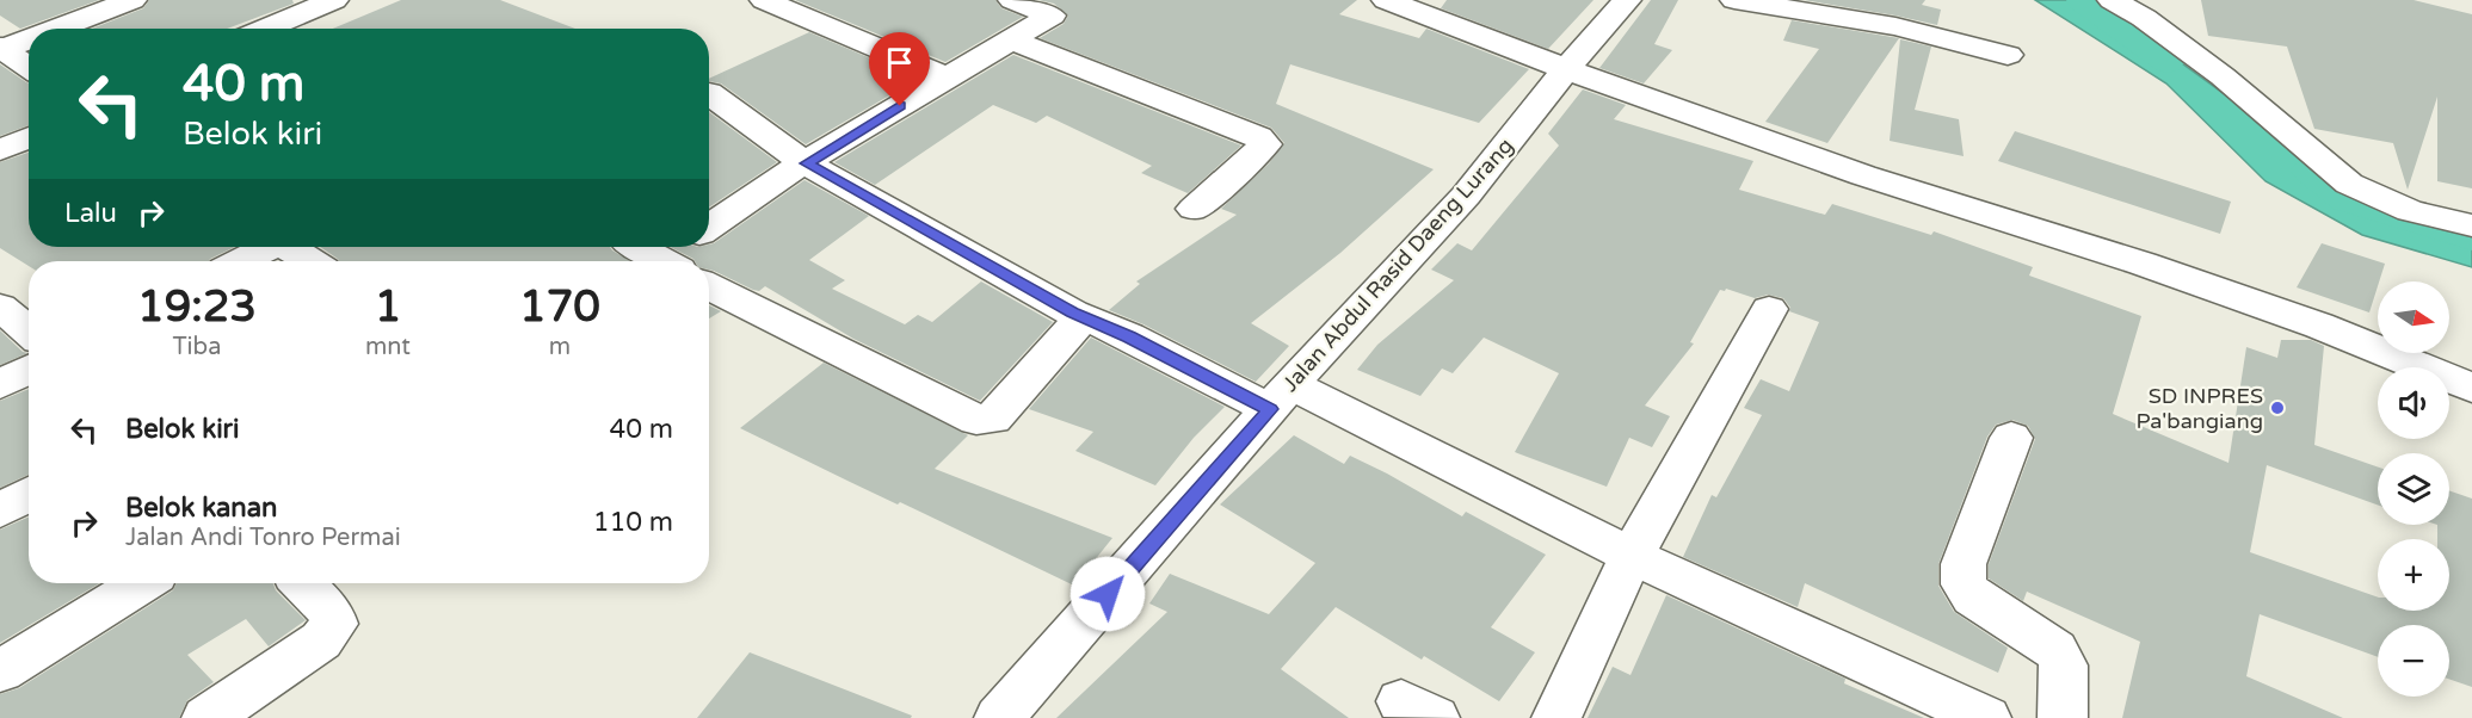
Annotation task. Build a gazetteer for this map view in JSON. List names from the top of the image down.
{
  "streets": {
    "street": ["Jalan Abdul Rasid Daeng Lurang"]
  },
  "places": ["SD INPRES Pa'bangiang"],
  "north": "right",
  "page": {
    "turn": ["40 m", "Belok kiri"],
    "then": "Lalu",
    "eta": [
      "19:23",
      "Tiba",
      "1",
      "mnt",
      "170",
      "m"
    ],
    "map_buttons": ["+", "−"],
    "list": [
      {
        "name": "Belok kiri",
        "value": "40 m"
      },
      {
        "name": "Belok kanan",
        "note": "Jalan Andi Tonro Permai",
        "value": "110 m"
      }
    ]
  }
}
